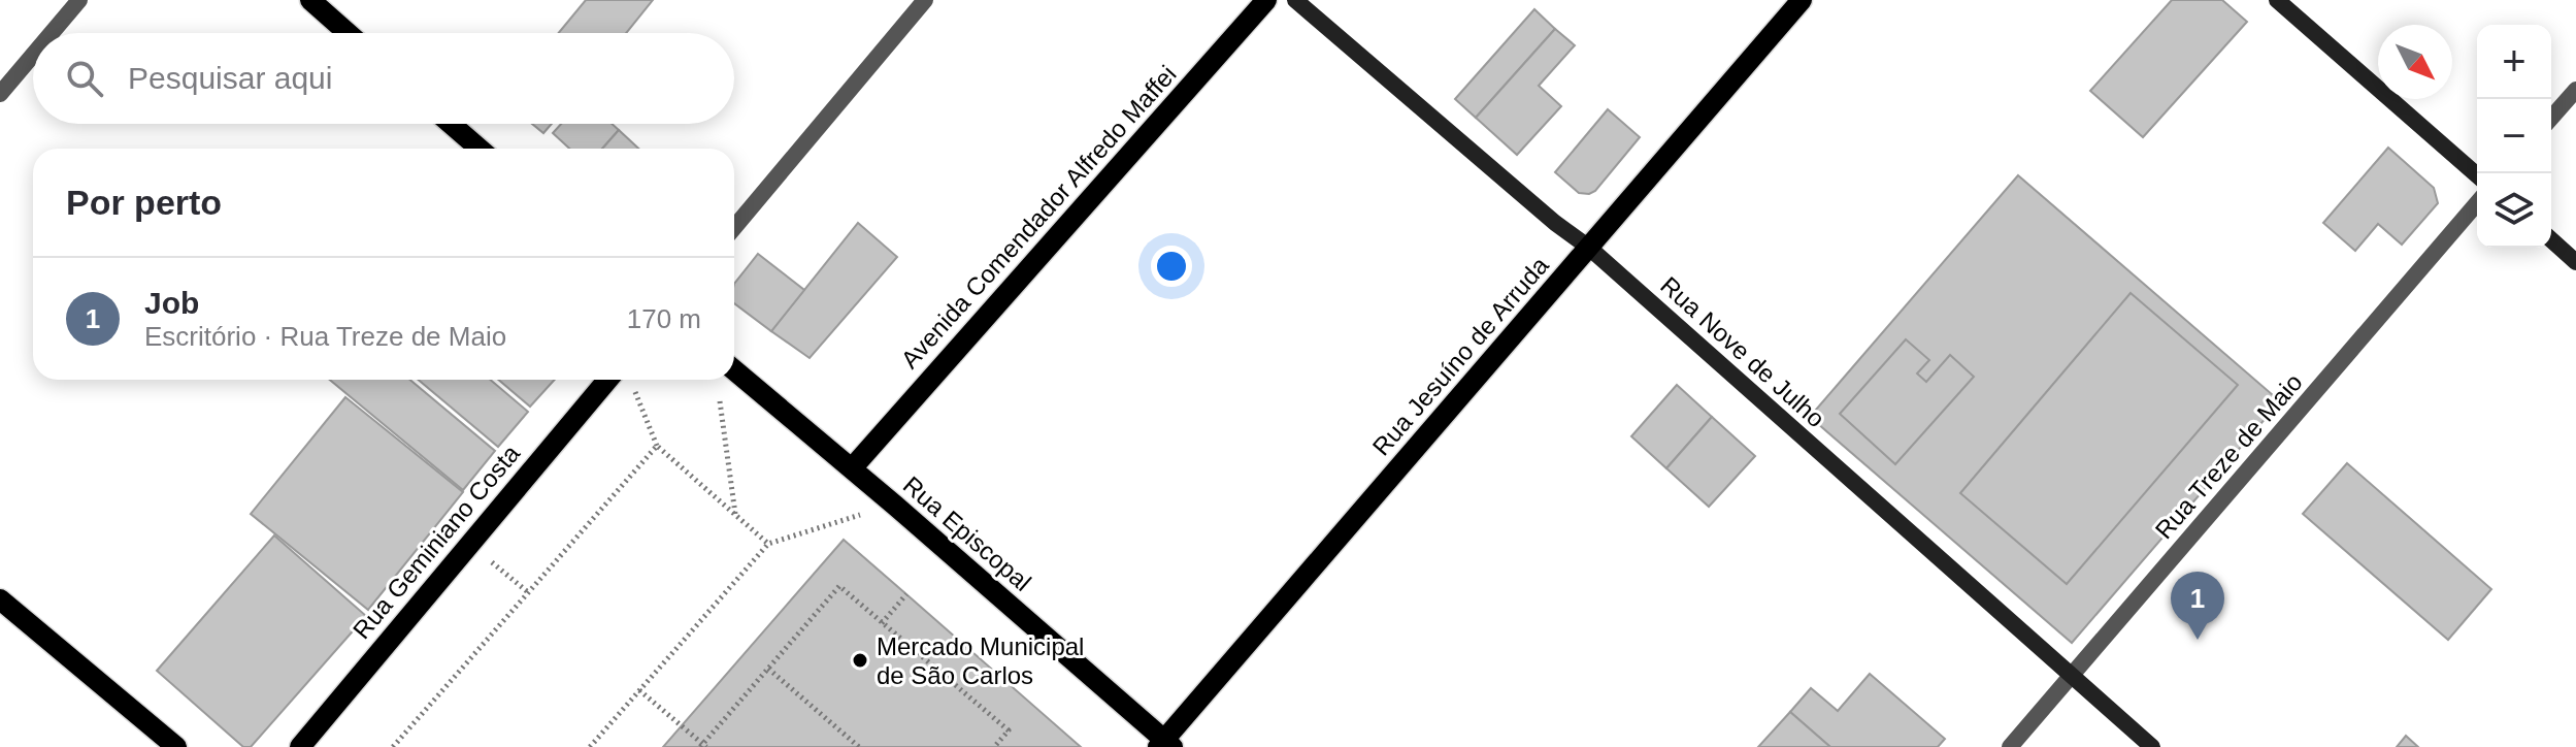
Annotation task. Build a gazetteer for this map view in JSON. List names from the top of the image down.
{
  "streets": {
    "main road": [
      "Avenida Comendador Alfredo Maffei",
      "Rua Nove de Julho",
      "Rua Jesuíno de Arruda",
      "Rua Episcopal",
      "Rua Geminiano Costa"
    ],
    "street": ["Rua Treze de Maio"]
  },
  "crossings": [
    ["Avenida Comendador Alfredo Maffei", "Rua Episcopal"],
    ["Rua Nove de Julho", "Rua Jesuíno de Arruda"],
    ["Rua Nove de Julho", "Rua Treze de Maio"],
    ["Rua Jesuíno de Arruda", "Rua Episcopal"]
  ],
  "places": ["Mercado Municipal de São Carlos"],
  "north": "bottom right",
  "page": {
    "map_buttons": ["+", "−"],
    "search": "Pesquisar aqui",
    "heading": "Por perto",
    "list": [
      {
        "mark": "1",
        "name": "Job",
        "note": "Escritório · Rua Treze de Maio",
        "value": "170 m"
      }
    ],
    "pins": "1"
  }
}
